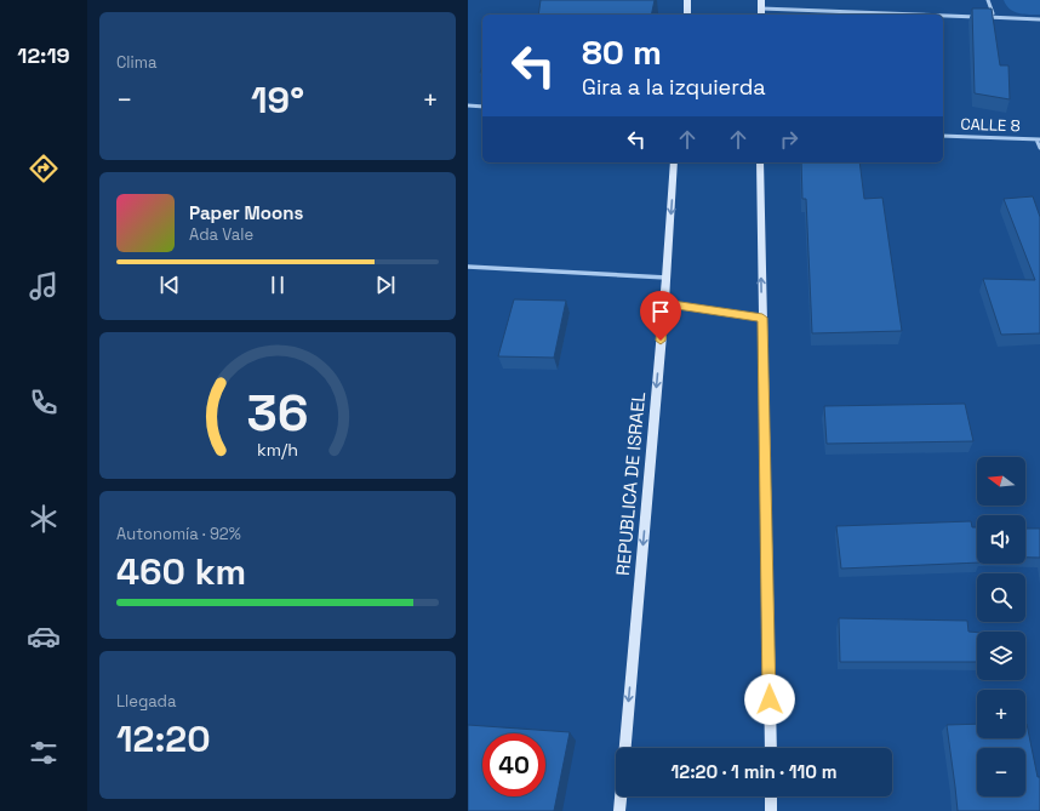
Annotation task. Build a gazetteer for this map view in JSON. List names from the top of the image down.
{
  "streets": {
    "street": ["CALLE 8", "REPUBLICA DE ISRAEL"]
  },
  "one_way": ["REPUBLICA DE ISRAEL"],
  "north": "left",
  "page": {
    "tabs": "12:19",
    "tile": [
      "Clima",
      ["Autonomía · 92%", "460 km"],
      ["Llegada", "12:20"]
    ],
    "turn": ["80 m", "Gira a la izquierda"],
    "heat": ["−", "19°", "+"],
    "song": ["Paper Moons", "Ada Vale"],
    "map_buttons": ["+", "−"],
    "limit": "40",
    "trip": "12:20 · 1 min · 110 m",
    "gauge": ["36", "km/h"]
  }
}
